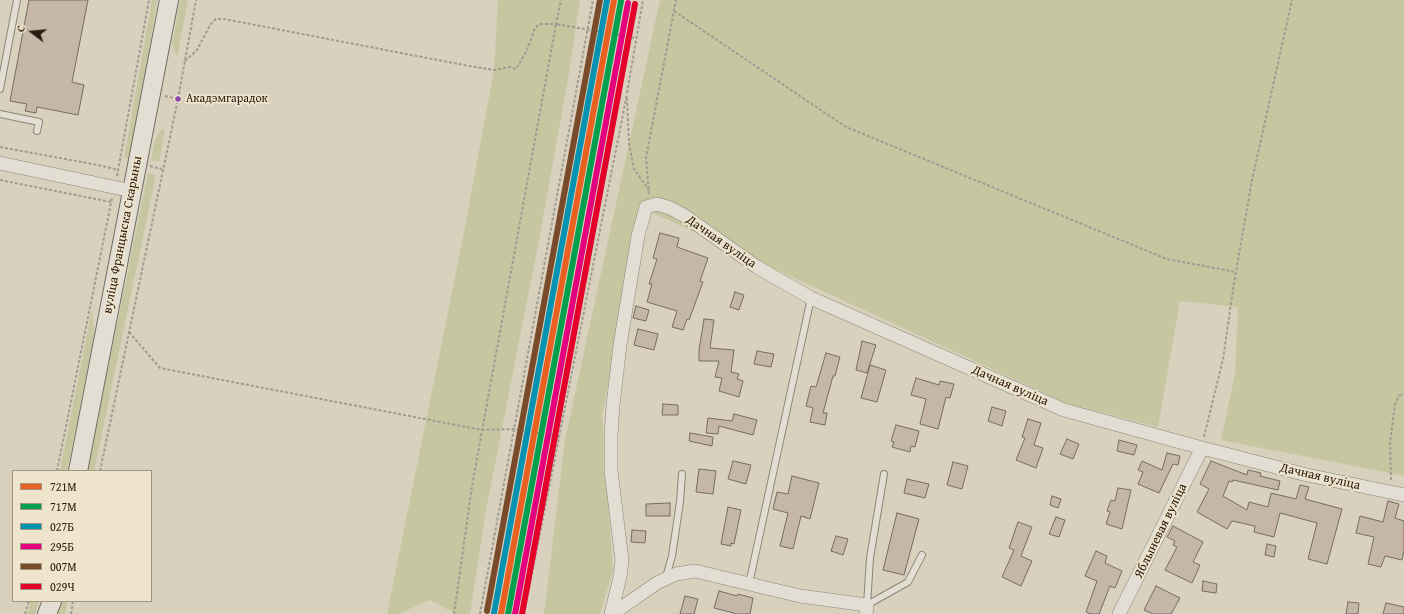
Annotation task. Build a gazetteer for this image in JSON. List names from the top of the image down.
{
  "streets": {
    "main road": ["вуліца Францыска Скарыны"],
    "street": ["Дачная вуліца", "Яблыневая вуліца"]
  },
  "crossings": [
    ["Дачная вуліца", "Яблыневая вуліца"]
  ],
  "places": ["Акадэмгарадок"],
  "lines": [
    "transit line 721М",
    "transit line 027Б",
    "transit line 007М",
    "transit line 717М",
    "transit line 295Б",
    "transit line 029Ч"
  ],
  "legend": [
    "721М",
    "717М",
    "027Б",
    "295Б",
    "007М",
    "029Ч"
  ],
  "north": "left"
}
